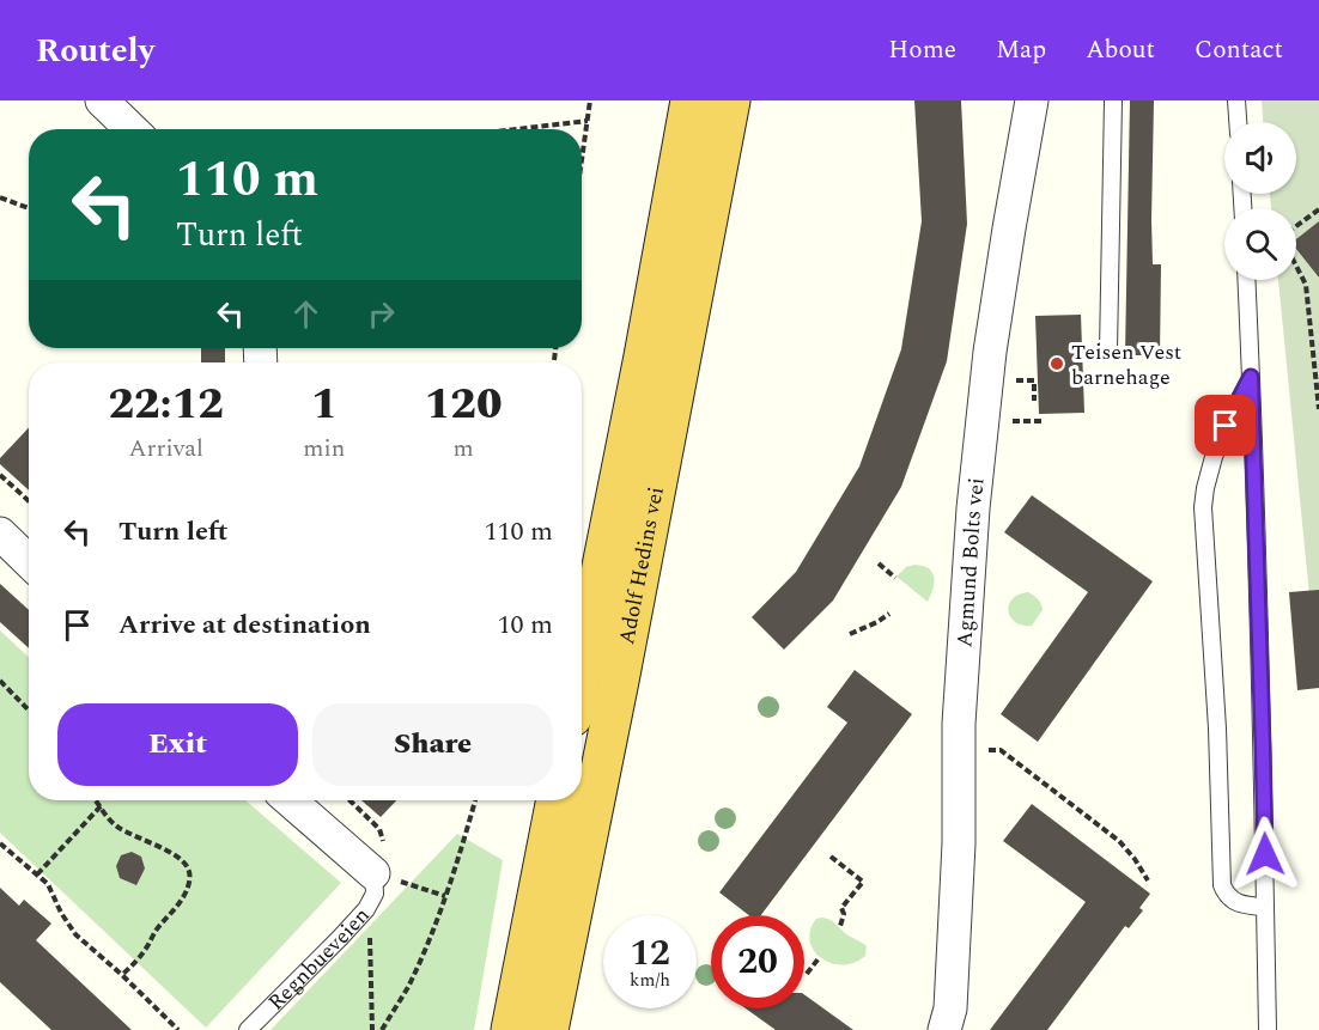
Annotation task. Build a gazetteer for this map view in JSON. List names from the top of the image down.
{
  "streets": {
    "highway": ["Adolf Hedins vei"],
    "street": ["Agmund Bolts vei"],
    "lane": ["Regnbueveien"]
  },
  "places": ["Teisen Vest barnehage"],
  "page": {
    "header": "Routely",
    "nav": [
      "Home",
      "Map",
      "About",
      "Contact"
    ],
    "turn": ["110 m", "Turn left"],
    "eta": [
      "22:12",
      "Arrival",
      "1",
      "min",
      "120",
      "m"
    ],
    "list": [
      {
        "name": "Turn left",
        "value": "110 m"
      },
      {
        "name": "Arrive at destination",
        "value": "10 m"
      }
    ],
    "buttons": ["Exit", "Share"],
    "speed": "12 km/h",
    "limit": "20"
  }
}
